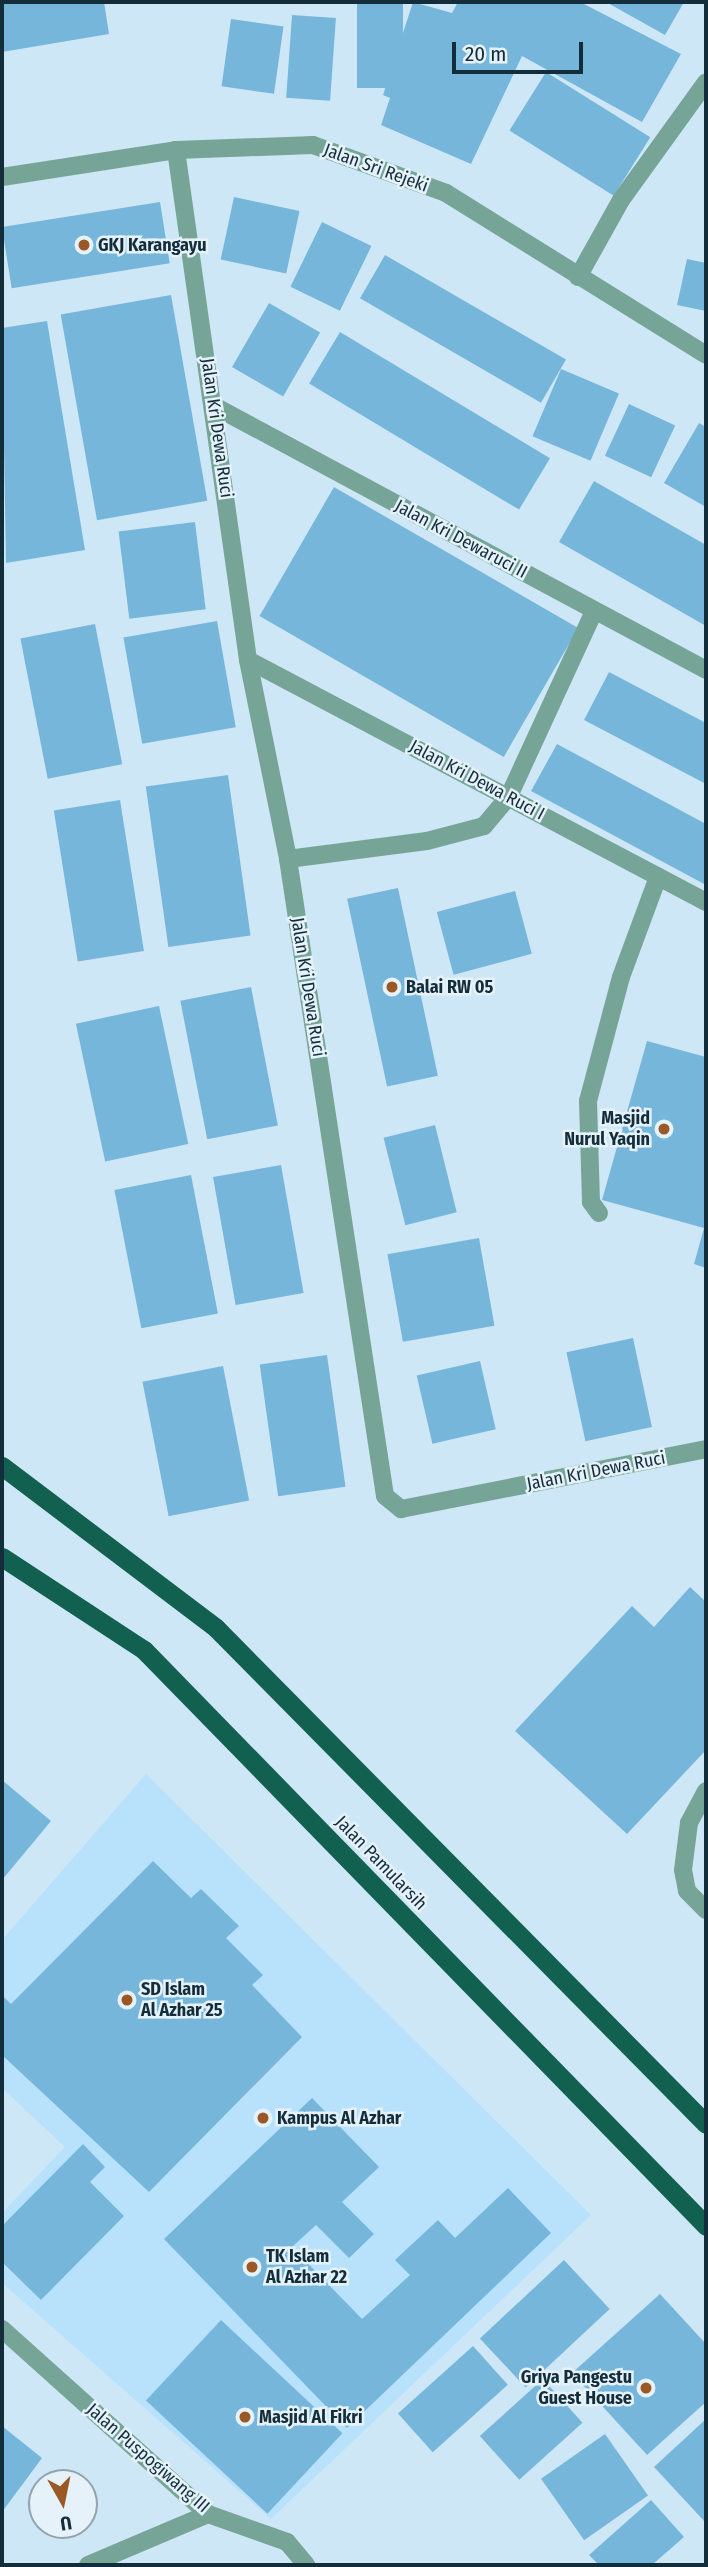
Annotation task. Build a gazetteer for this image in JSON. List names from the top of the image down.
{
  "streets": {
    "highway": ["Jalan Pamularsih"],
    "street": [
      "Jalan Sri Rejeki",
      "Jalan Kri Dewa Ruci",
      "Jalan Kri Dewaruci II",
      "Jalan Kri Dewa Ruci I",
      "Jalan Puspogiwang III"
    ]
  },
  "crossings": [
    ["Jalan Sri Rejeki", "Jalan Kri Dewa Ruci"],
    ["Jalan Kri Dewa Ruci", "Jalan Kri Dewaruci II"],
    ["Jalan Kri Dewa Ruci", "Jalan Kri Dewa Ruci I"]
  ],
  "places": [
    "GKJ Karangayu",
    "Balai RW 05",
    "Masjid Nurul Yaqin",
    "SD Islam Al Azhar 25",
    "Kampus Al Azhar",
    "TK Islam Al Azhar 22",
    "Griya Pangestu Guest House",
    "Masjid Al Fikri"
  ],
  "scale_bar": "20 m",
  "north": "bottom"
}
